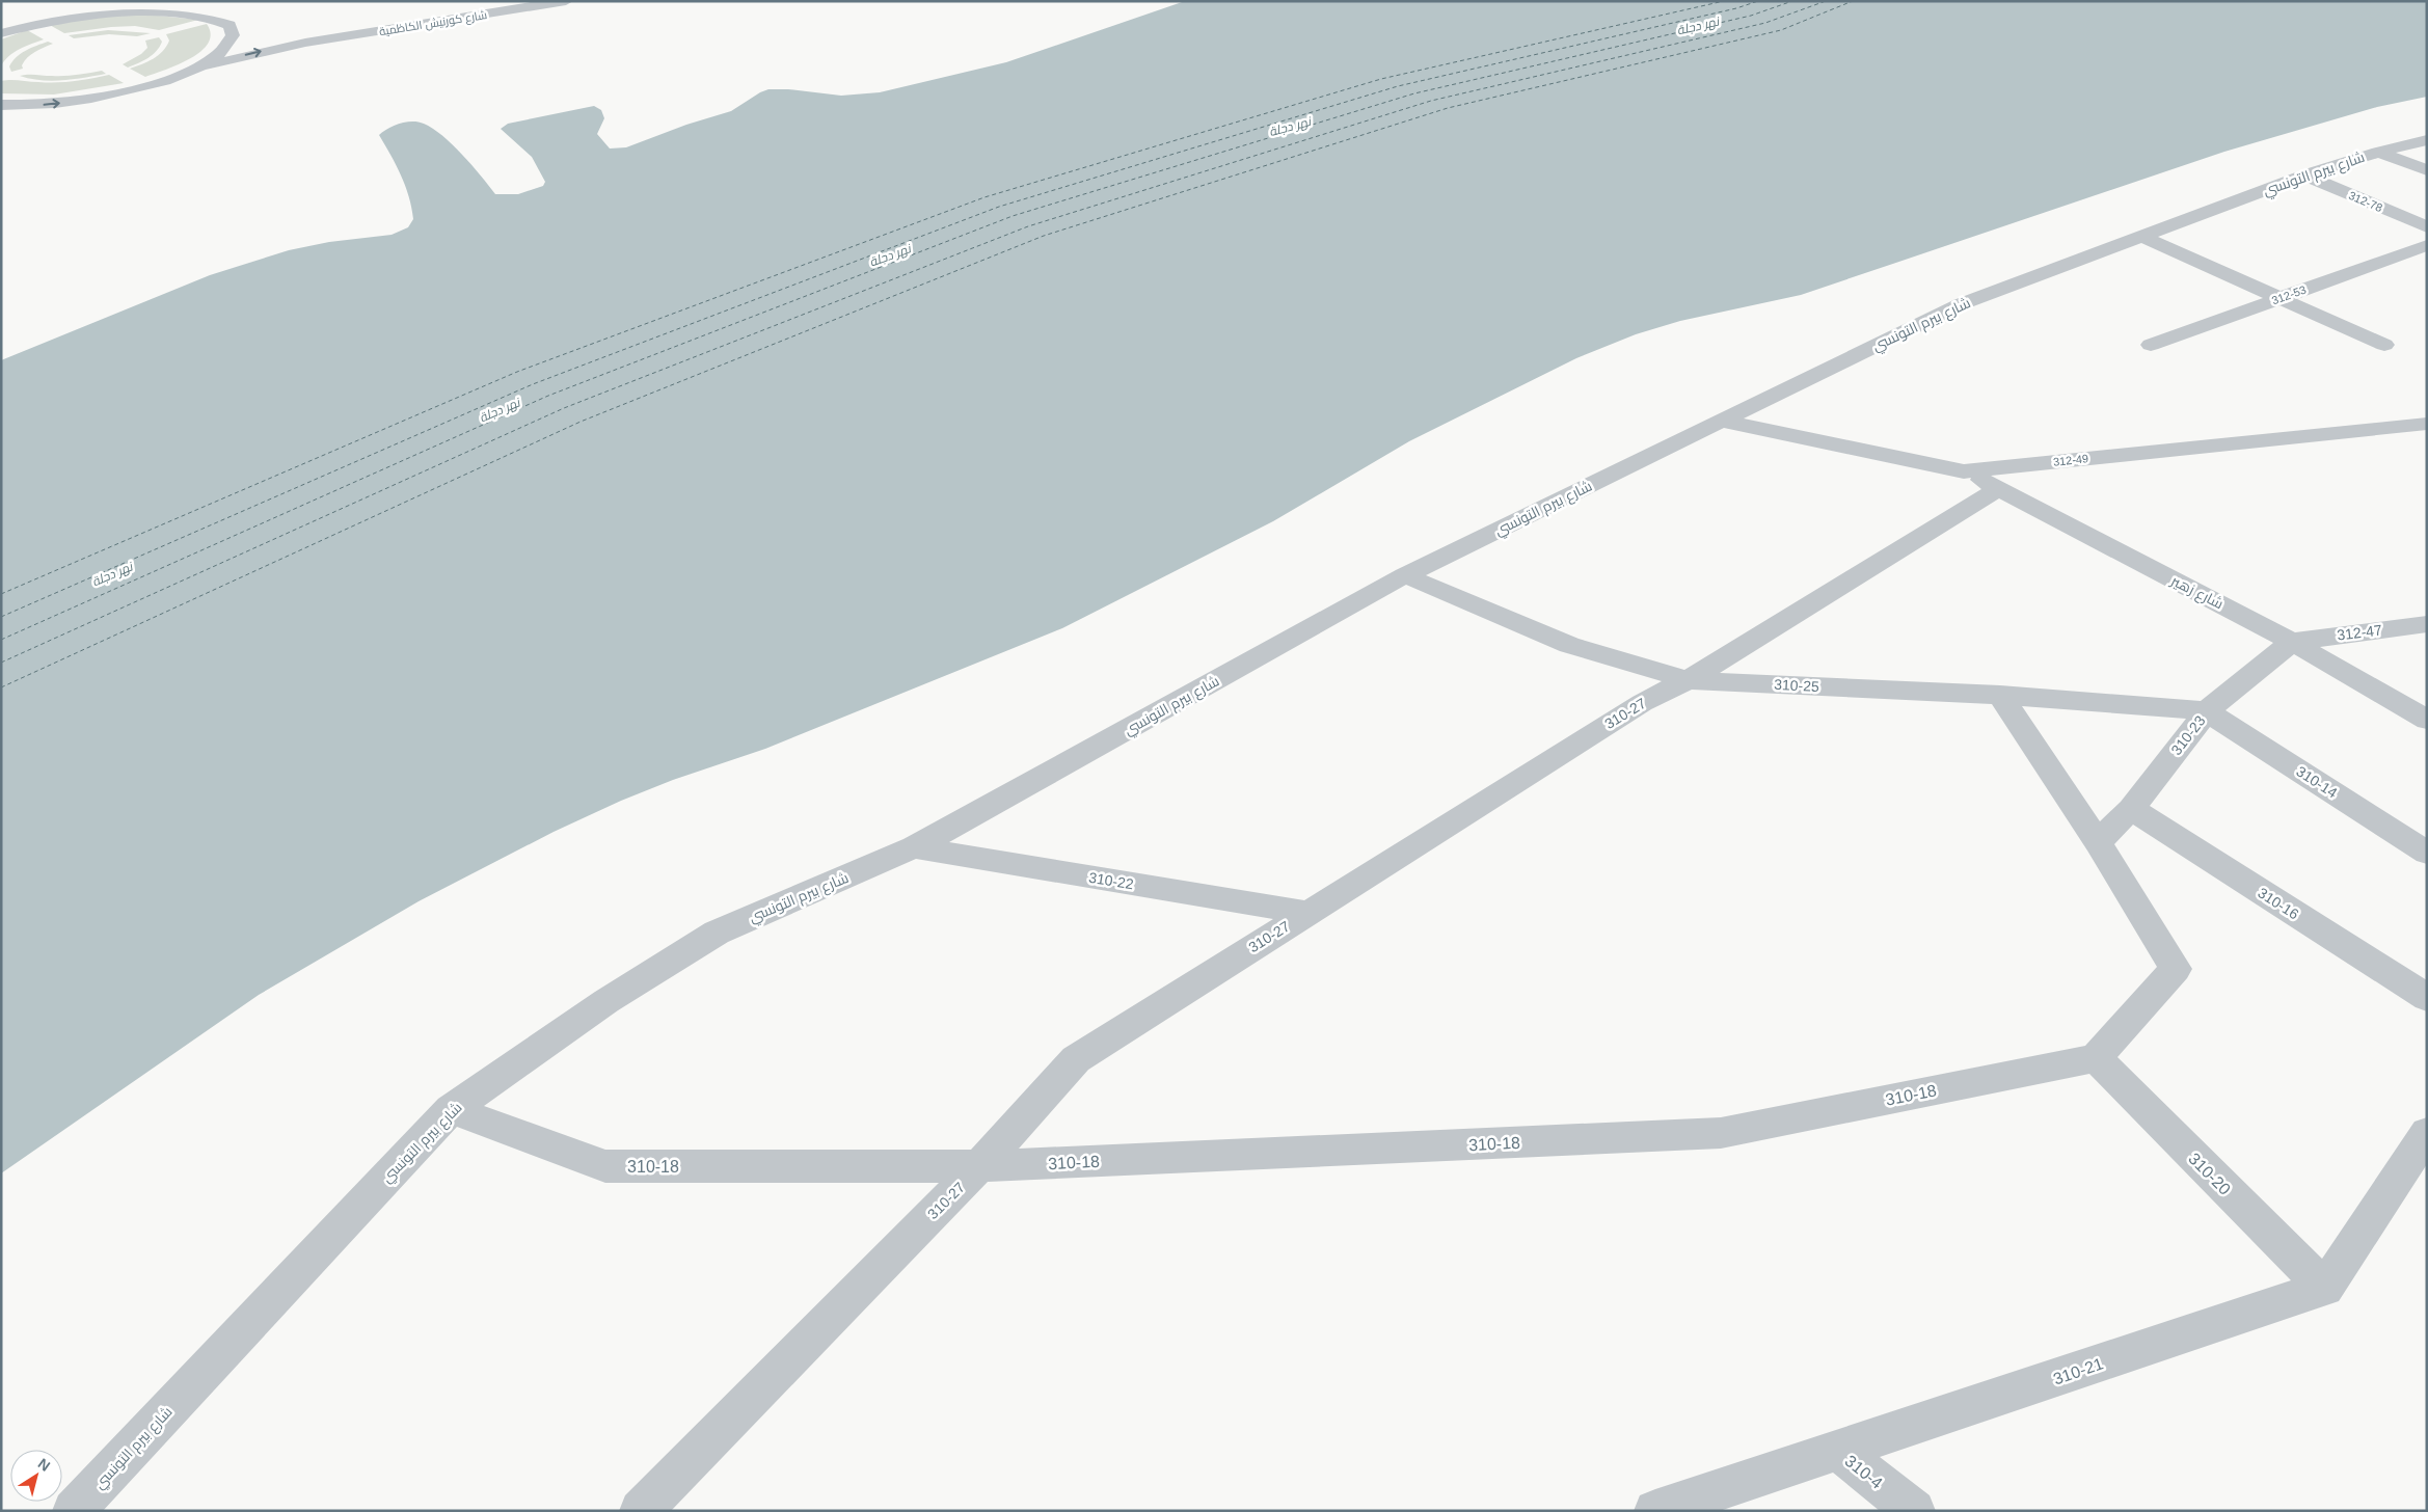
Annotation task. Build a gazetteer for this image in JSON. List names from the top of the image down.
{
  "streets": {
    "street": [
      "شارع كورنيش الكاظمية",
      "شارع بيرم التونسي",
      "312-78",
      "312-53",
      "312-49",
      "شارع زهير",
      "312-47",
      "310-25",
      "310-27",
      "310-23",
      "310-14",
      "310-22",
      "310-16",
      "310-18",
      "310-20",
      "310-21",
      "310-4"
    ]
  },
  "crossings": [
    ["شارع بيرم التونسي", "312-78"],
    ["شارع بيرم التونسي", "312-49"],
    ["شارع بيرم التونسي", "310-25"],
    ["شارع بيرم التونسي", "310-22"],
    ["شارع بيرم التونسي", "310-18"],
    ["312-49", "شارع زهير"],
    ["شارع زهير", "312-47"],
    ["شارع زهير", "310-27"],
    ["شارع زهير", "310-23"],
    ["312-47", "310-23"],
    ["310-25", "310-27"],
    ["310-25", "310-23"],
    ["310-25", "310-14"],
    ["310-27", "310-22"],
    ["310-27", "310-18"],
    ["310-23", "310-14"],
    ["310-23", "310-16"],
    ["310-18", "310-20"],
    ["310-20", "310-21"],
    ["310-21", "310-4"]
  ],
  "water": ["نهر دجلة"],
  "north": "top right"
}
